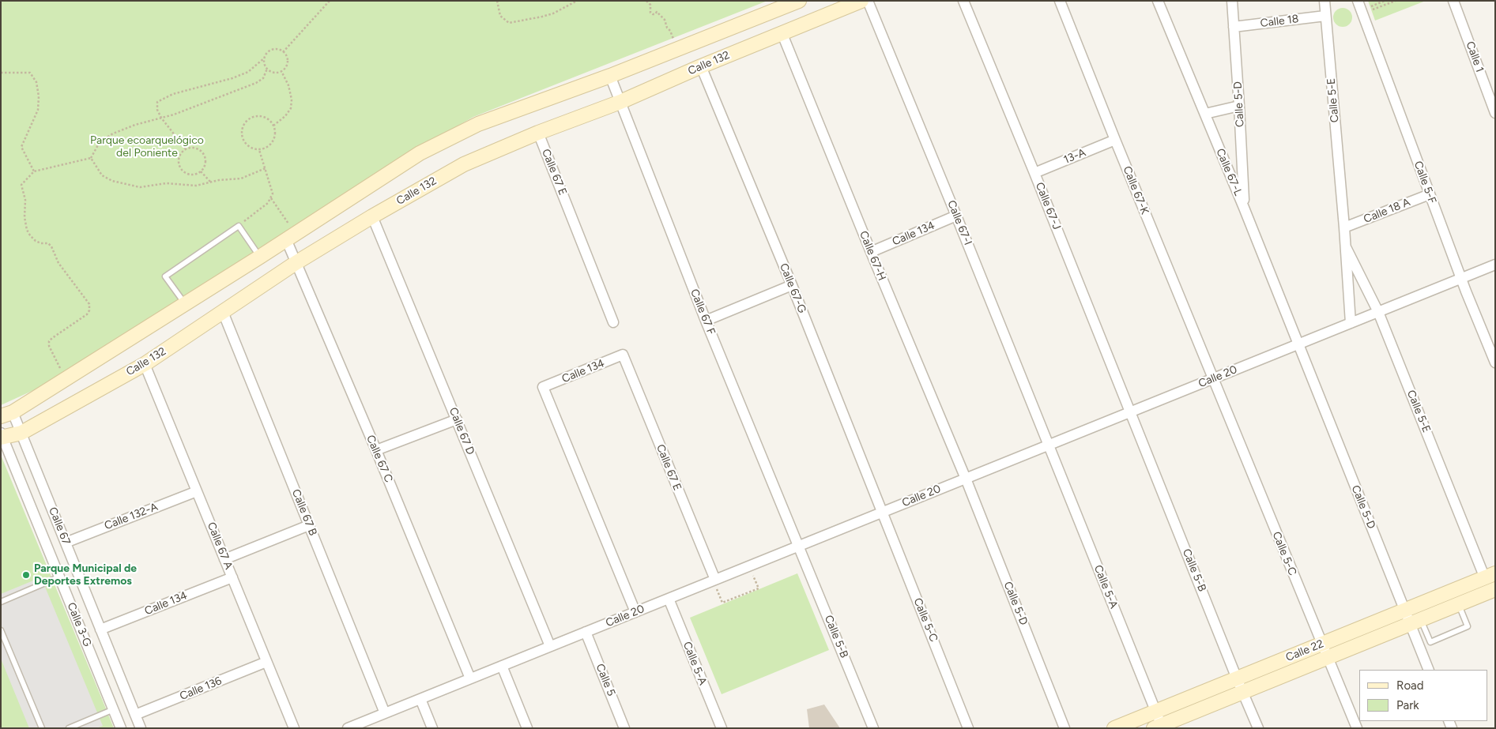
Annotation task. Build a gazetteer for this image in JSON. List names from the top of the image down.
{
  "streets": {
    "street": [
      "Calle 18",
      "Calle 1",
      "Calle 132",
      "Calle 5-E",
      "Calle 5-D",
      "13-A",
      "Calle 67 E",
      "Calle 67-L",
      "Calle 5-F",
      "Calle 67-K",
      "Calle 67-J",
      "Calle 18 A",
      "Calle 67-I",
      "Calle 134",
      "Calle 67-H",
      "Calle 67-G",
      "Calle 67 F",
      "Calle 20",
      "Calle 67 D",
      "Calle 67 C",
      "Calle 67 B",
      "Calle 132-A",
      "Calle 67",
      "Calle 67 A",
      "Calle 5-C",
      "Calle 5-B",
      "Calle 5-A",
      "Calle 3-G",
      "Calle 22",
      "Calle 5",
      "Calle 136"
    ]
  },
  "crossings": [
    ["Calle 18", "Calle 5-E"],
    ["Calle 18", "Calle 5-D"],
    ["Calle 132", "Calle 67 E"],
    ["Calle 132", "Calle 67-H"],
    ["Calle 132", "Calle 67-G"],
    ["Calle 132", "Calle 67 F"],
    ["Calle 132", "Calle 67 D"],
    ["Calle 132", "Calle 67 C"],
    ["Calle 132", "Calle 67 B"],
    ["Calle 132", "Calle 67"],
    ["Calle 132", "Calle 67 A"],
    ["Calle 132", "Calle 3-G"],
    ["Calle 5-E", "Calle 18 A"],
    ["Calle 5-E", "Calle 20"],
    ["Calle 5-E", "Calle 22"],
    ["Calle 5-D", "Calle 67-L"],
    ["Calle 5-D", "Calle 67-H"],
    ["Calle 5-D", "Calle 20"],
    ["Calle 5-D", "Calle 22"],
    ["13-A", "Calle 67-K"],
    ["13-A", "Calle 67-J"],
    ["Calle 67 E", "Calle 134"],
    ["Calle 67 E", "Calle 20"],
    ["Calle 67-L", "Calle 20"],
    ["Calle 5-F", "Calle 18 A"],
    ["Calle 5-F", "Calle 20"],
    ["Calle 67-K", "Calle 20"],
    ["Calle 67-K", "Calle 5-C"],
    ["Calle 67-J", "Calle 20"],
    ["Calle 67-J", "Calle 5-B"],
    ["Calle 67-I", "Calle 134"],
    ["Calle 67-I", "Calle 20"],
    ["Calle 67-I", "Calle 5-A"],
    ["Calle 134", "Calle 67-H"],
    ["Calle 134", "Calle 20"],
    ["Calle 134", "Calle 67"],
    ["Calle 134", "Calle 67 A"],
    ["Calle 67-H", "Calle 20"],
    ["Calle 67-G", "Calle 20"],
    ["Calle 67-G", "Calle 5-C"],
    ["Calle 67 F", "Calle 20"],
    ["Calle 67 F", "Calle 5-B"],
    ["Calle 20", "Calle 67 D"],
    ["Calle 20", "Calle 67 C"],
    ["Calle 20", "Calle 67 B"],
    ["Calle 20", "Calle 5-C"],
    ["Calle 20", "Calle 5-B"],
    ["Calle 20", "Calle 5-A"],
    ["Calle 20", "Calle 5"],
    ["Calle 132-A", "Calle 67"],
    ["Calle 132-A", "Calle 67 A"],
    ["Calle 67", "Calle 136"],
    ["Calle 67 A", "Calle 136"],
    ["Calle 5-C", "Calle 22"],
    ["Calle 5-B", "Calle 22"],
    ["Calle 5-A", "Calle 22"]
  ],
  "parks": ["Parque ecoarquelógico del Poniente"],
  "places": ["Parque Municipal de Deportes Extremos"],
  "legend": ["Road", "Park"]
}
